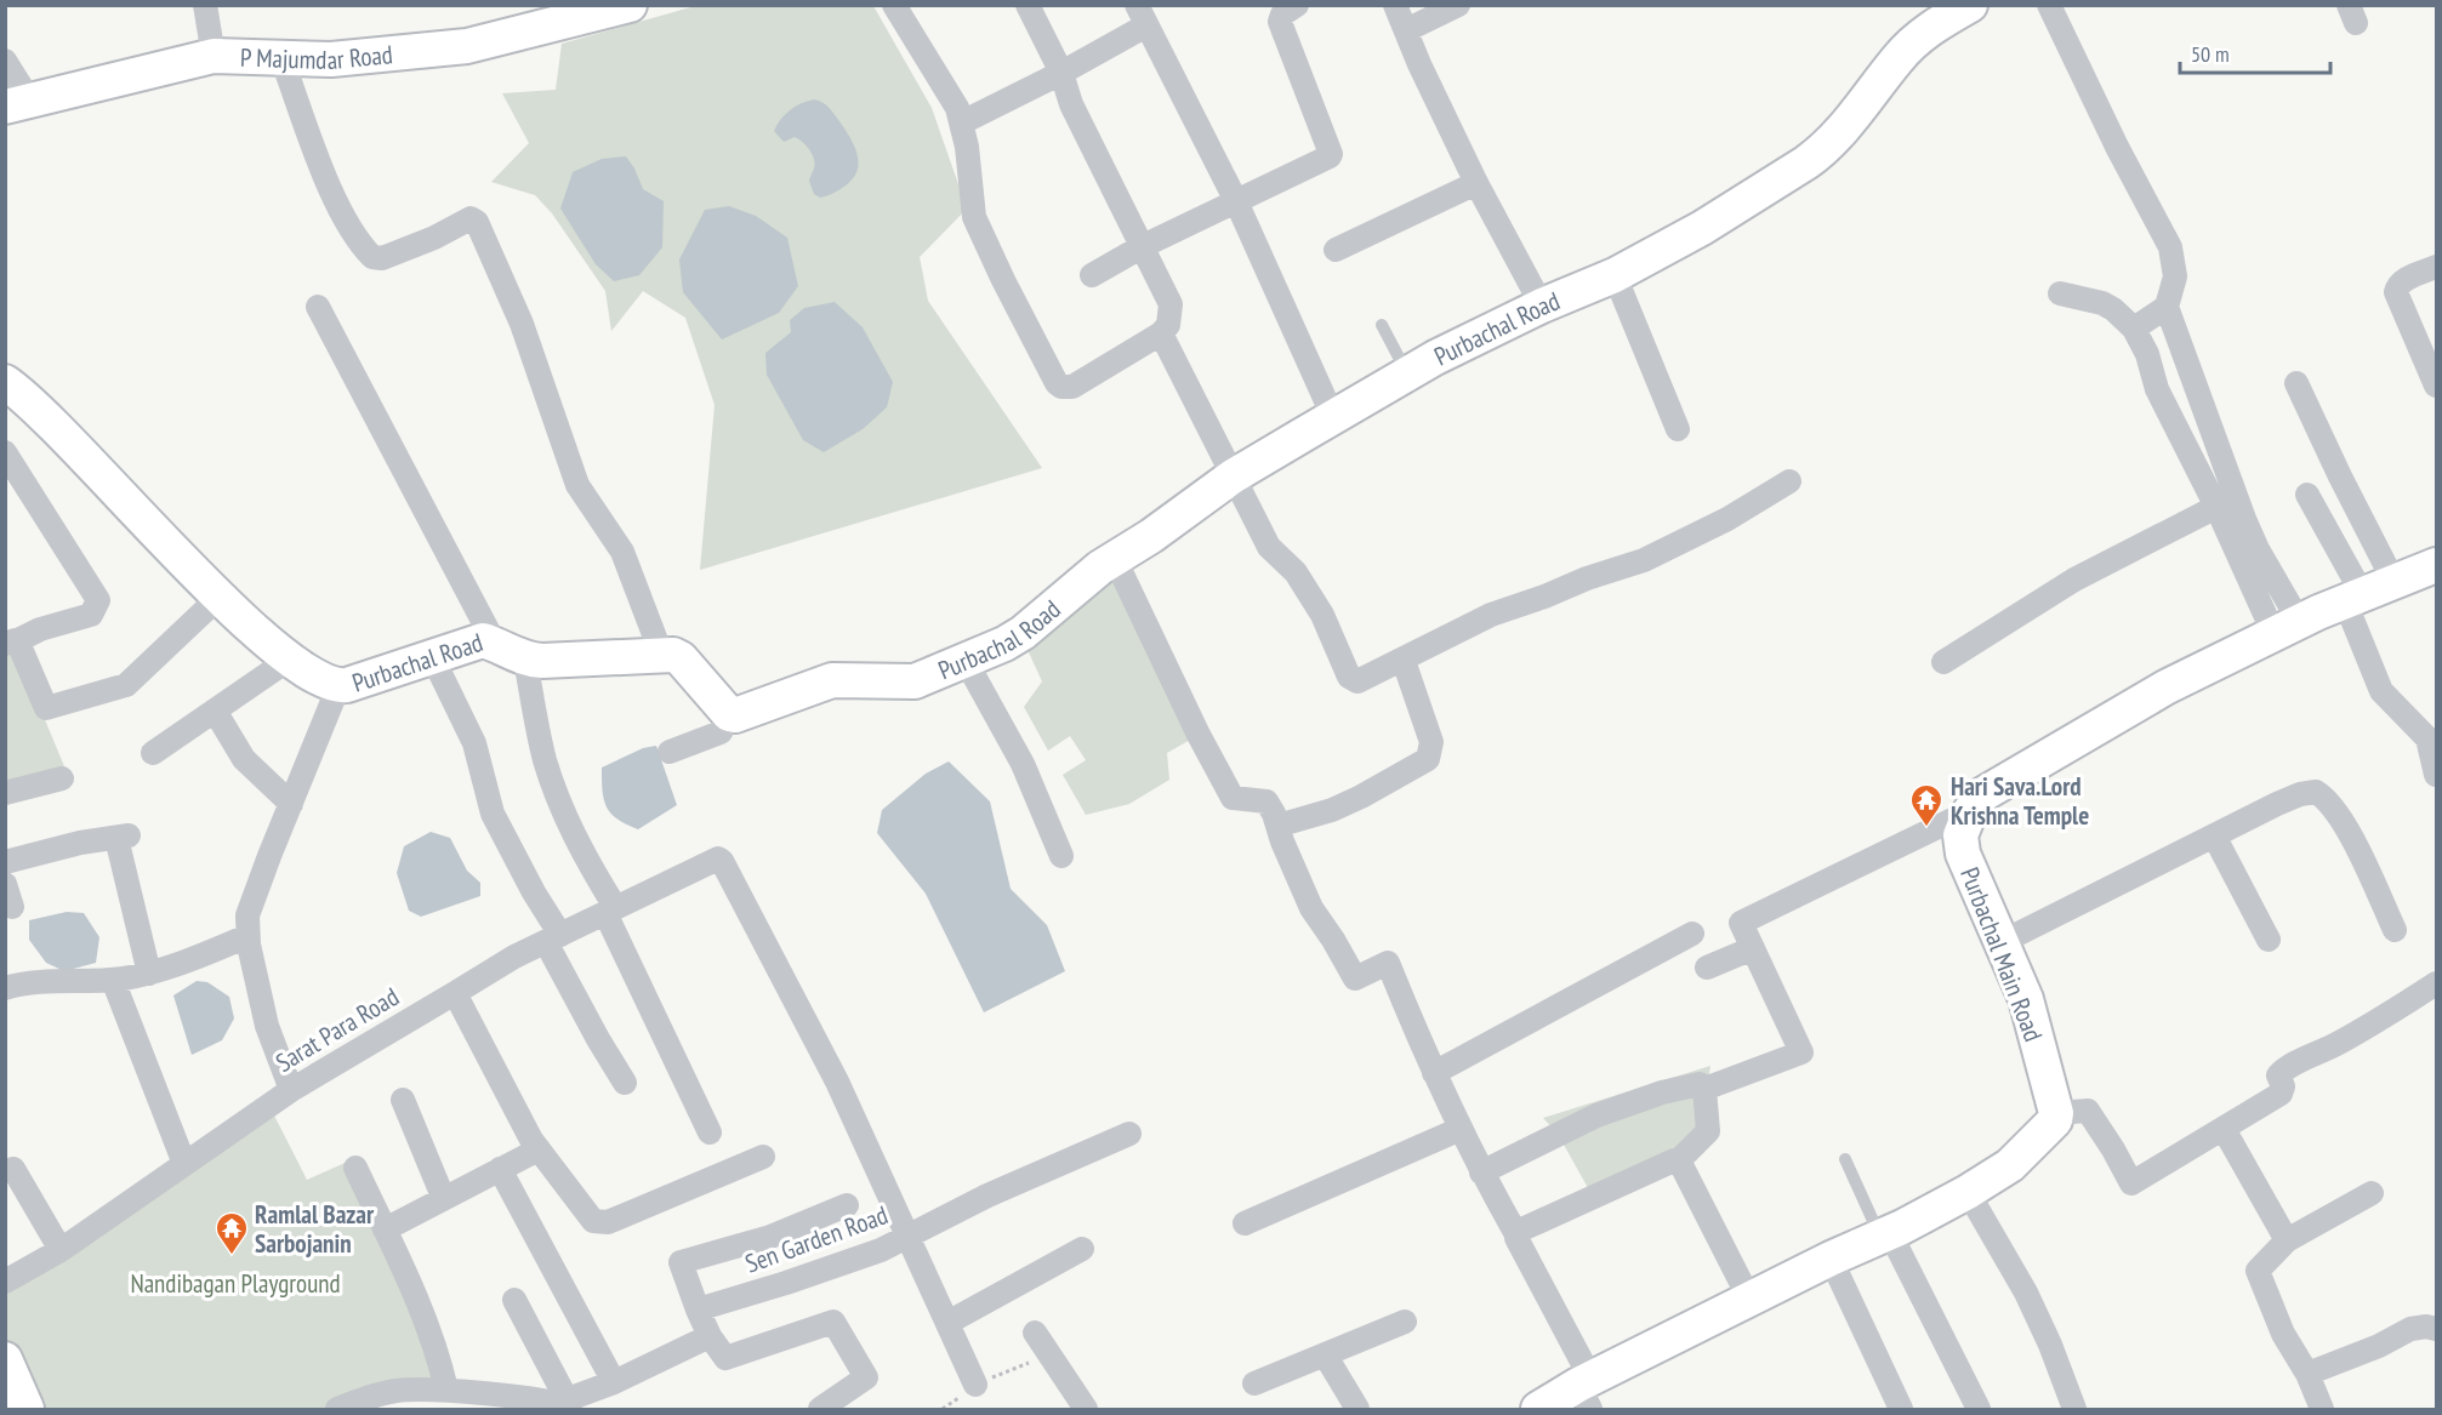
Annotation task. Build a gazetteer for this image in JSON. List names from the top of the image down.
{
  "streets": {
    "street": [
      "P Majumdar Road",
      "Purbachal Road",
      "Purbachal Main Road",
      "Sarat Para Road",
      "Sen Garden Road"
    ]
  },
  "crossings": [
    ["Sarat Para Road", "Sen Garden Road"]
  ],
  "parks": ["Nandibagan Playground"],
  "places": {
    "temple": ["Hari Sava.Lord Krishna Temple", "Ramlal Bazar Sarbojanin"]
  },
  "scale_bar": "50 m"
}
